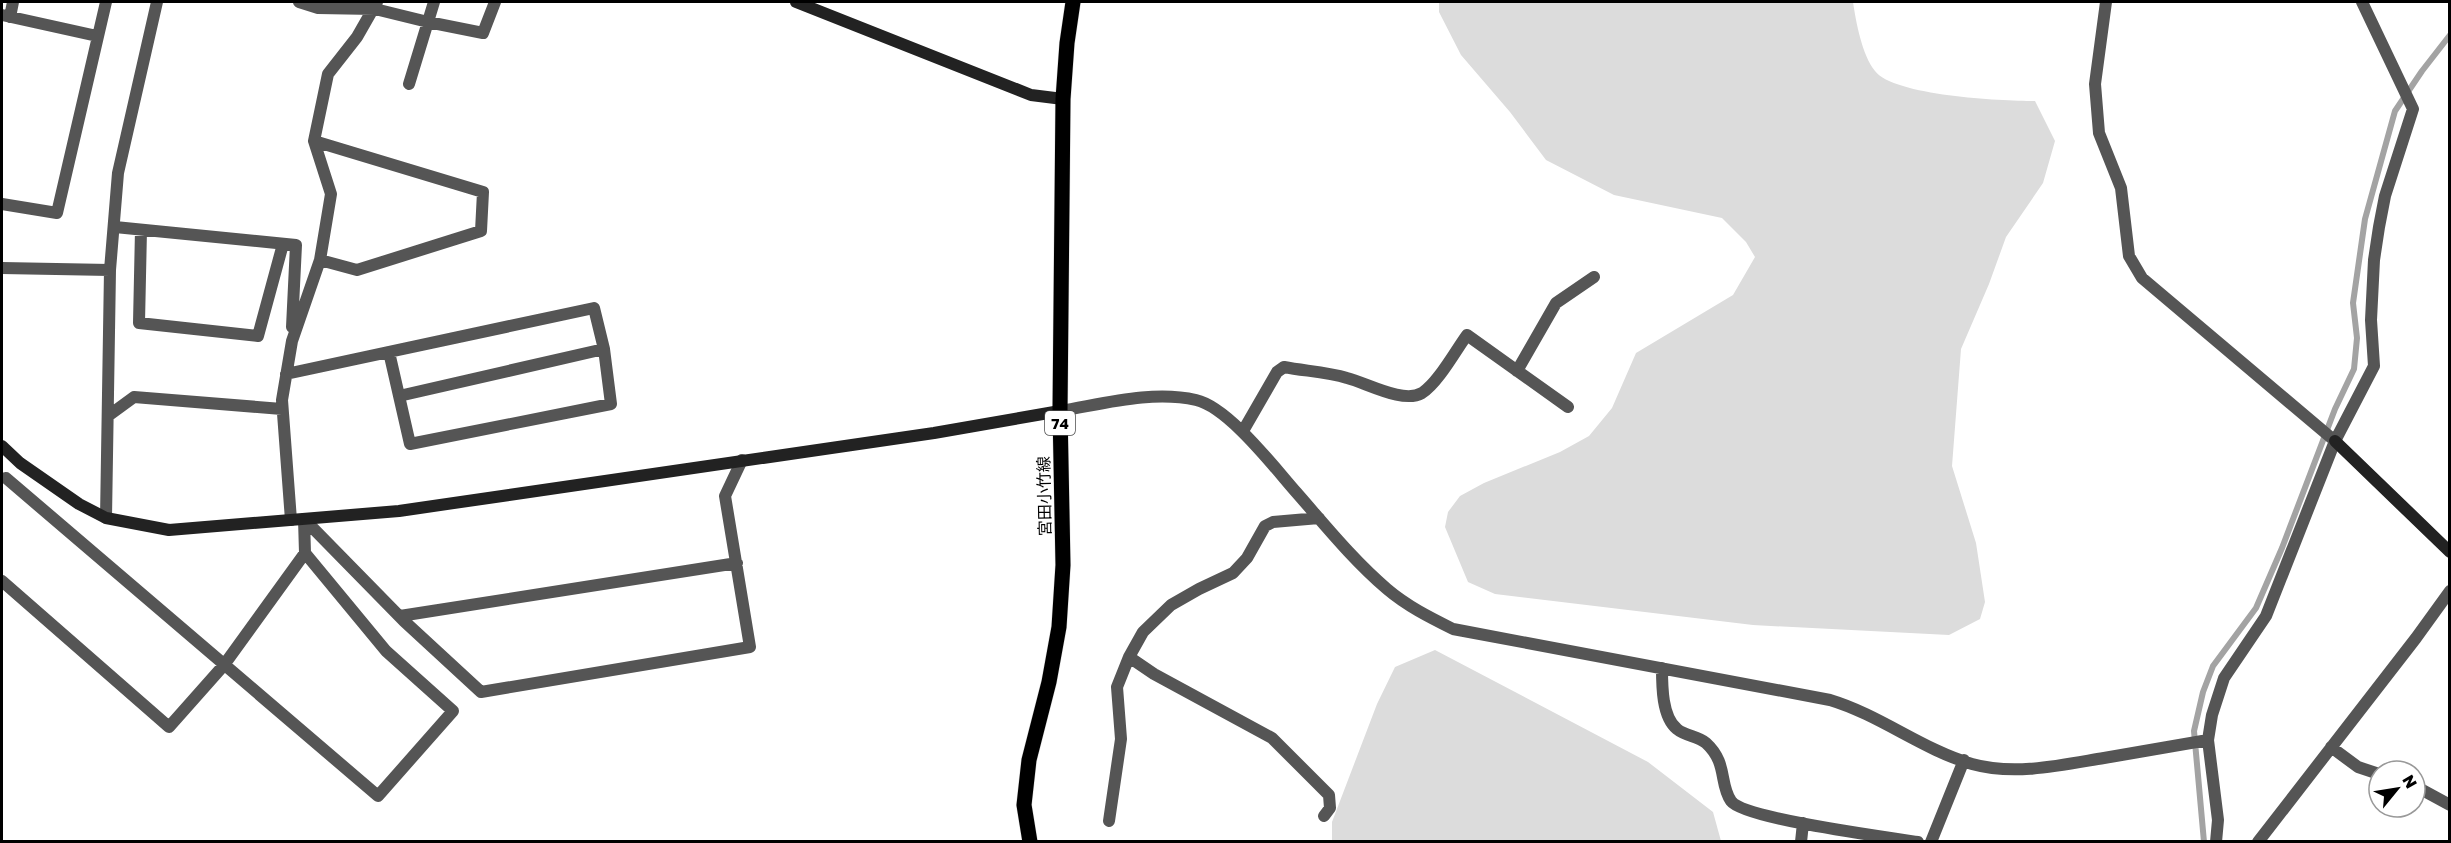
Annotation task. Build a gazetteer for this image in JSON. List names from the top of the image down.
{
  "streets": {
    "main road": ["74", "宮田小竹線"]
  },
  "north": "top right"
}
